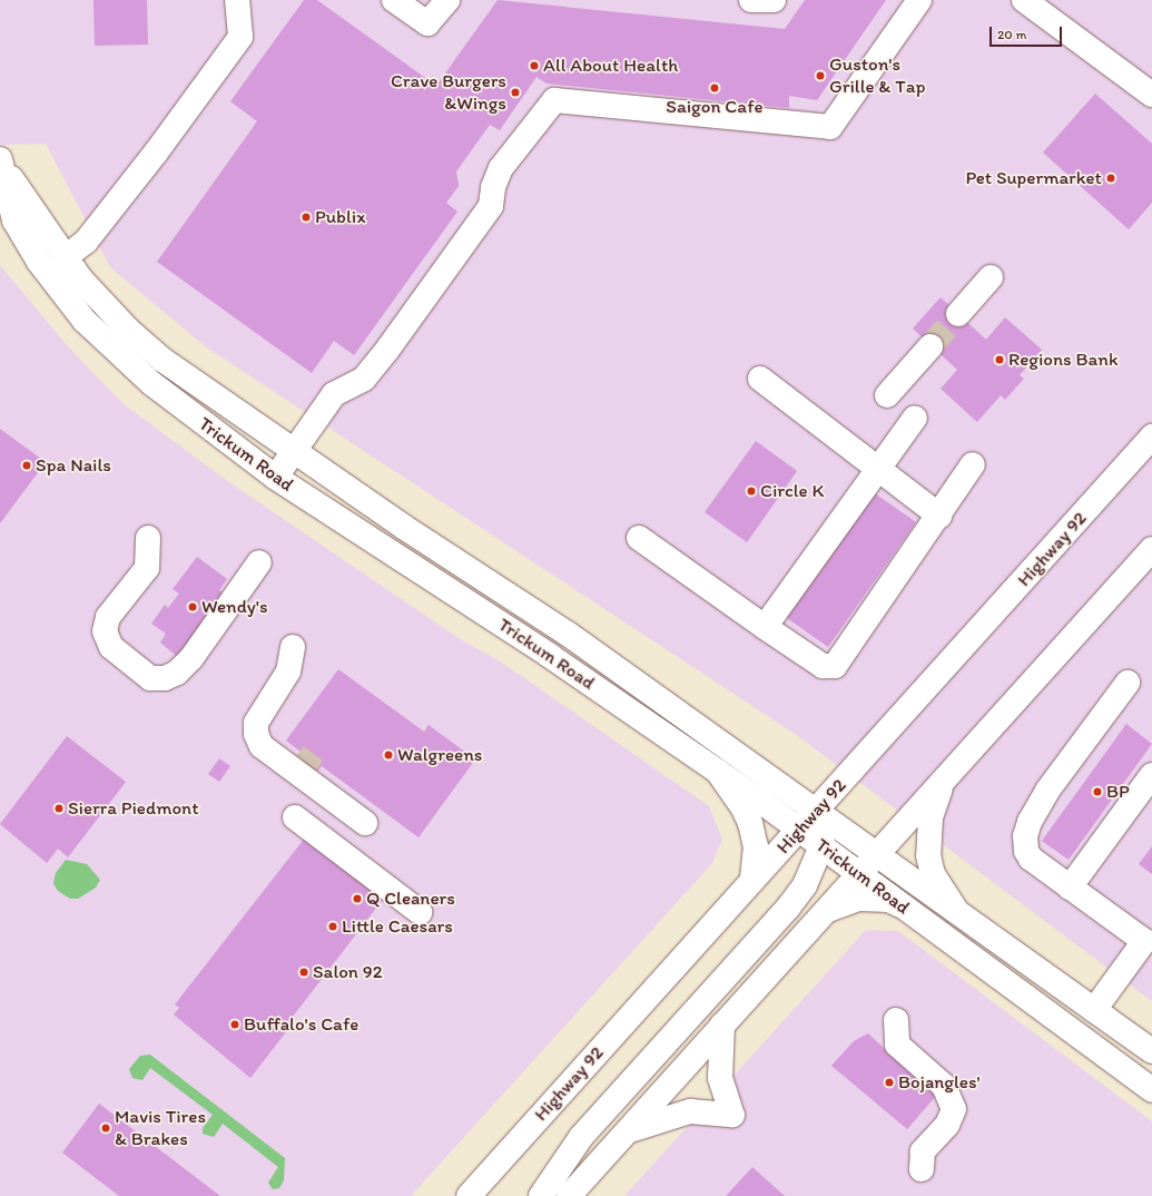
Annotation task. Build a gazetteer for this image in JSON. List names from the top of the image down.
{
  "streets": {
    "street": ["Trickum Road", "Highway 92"]
  },
  "crossings": [
    ["Trickum Road", "Highway 92"]
  ],
  "places": [
    "All About Health",
    "Guston's Grille & Tap",
    "Saigon Cafe",
    "Crave Burgers &Wings",
    "Pet Supermarket",
    "Publix",
    "Regions Bank",
    "Spa Nails",
    "Circle K",
    "Wendy's",
    "Walgreens",
    "BP",
    "Sierra Piedmont",
    "Q Cleaners",
    "Little Caesars",
    "Salon 92",
    "Buffalo's Cafe",
    "Bojangles'",
    "Mavis Tires & Brakes"
  ],
  "scale_bar": "20 m"
}
